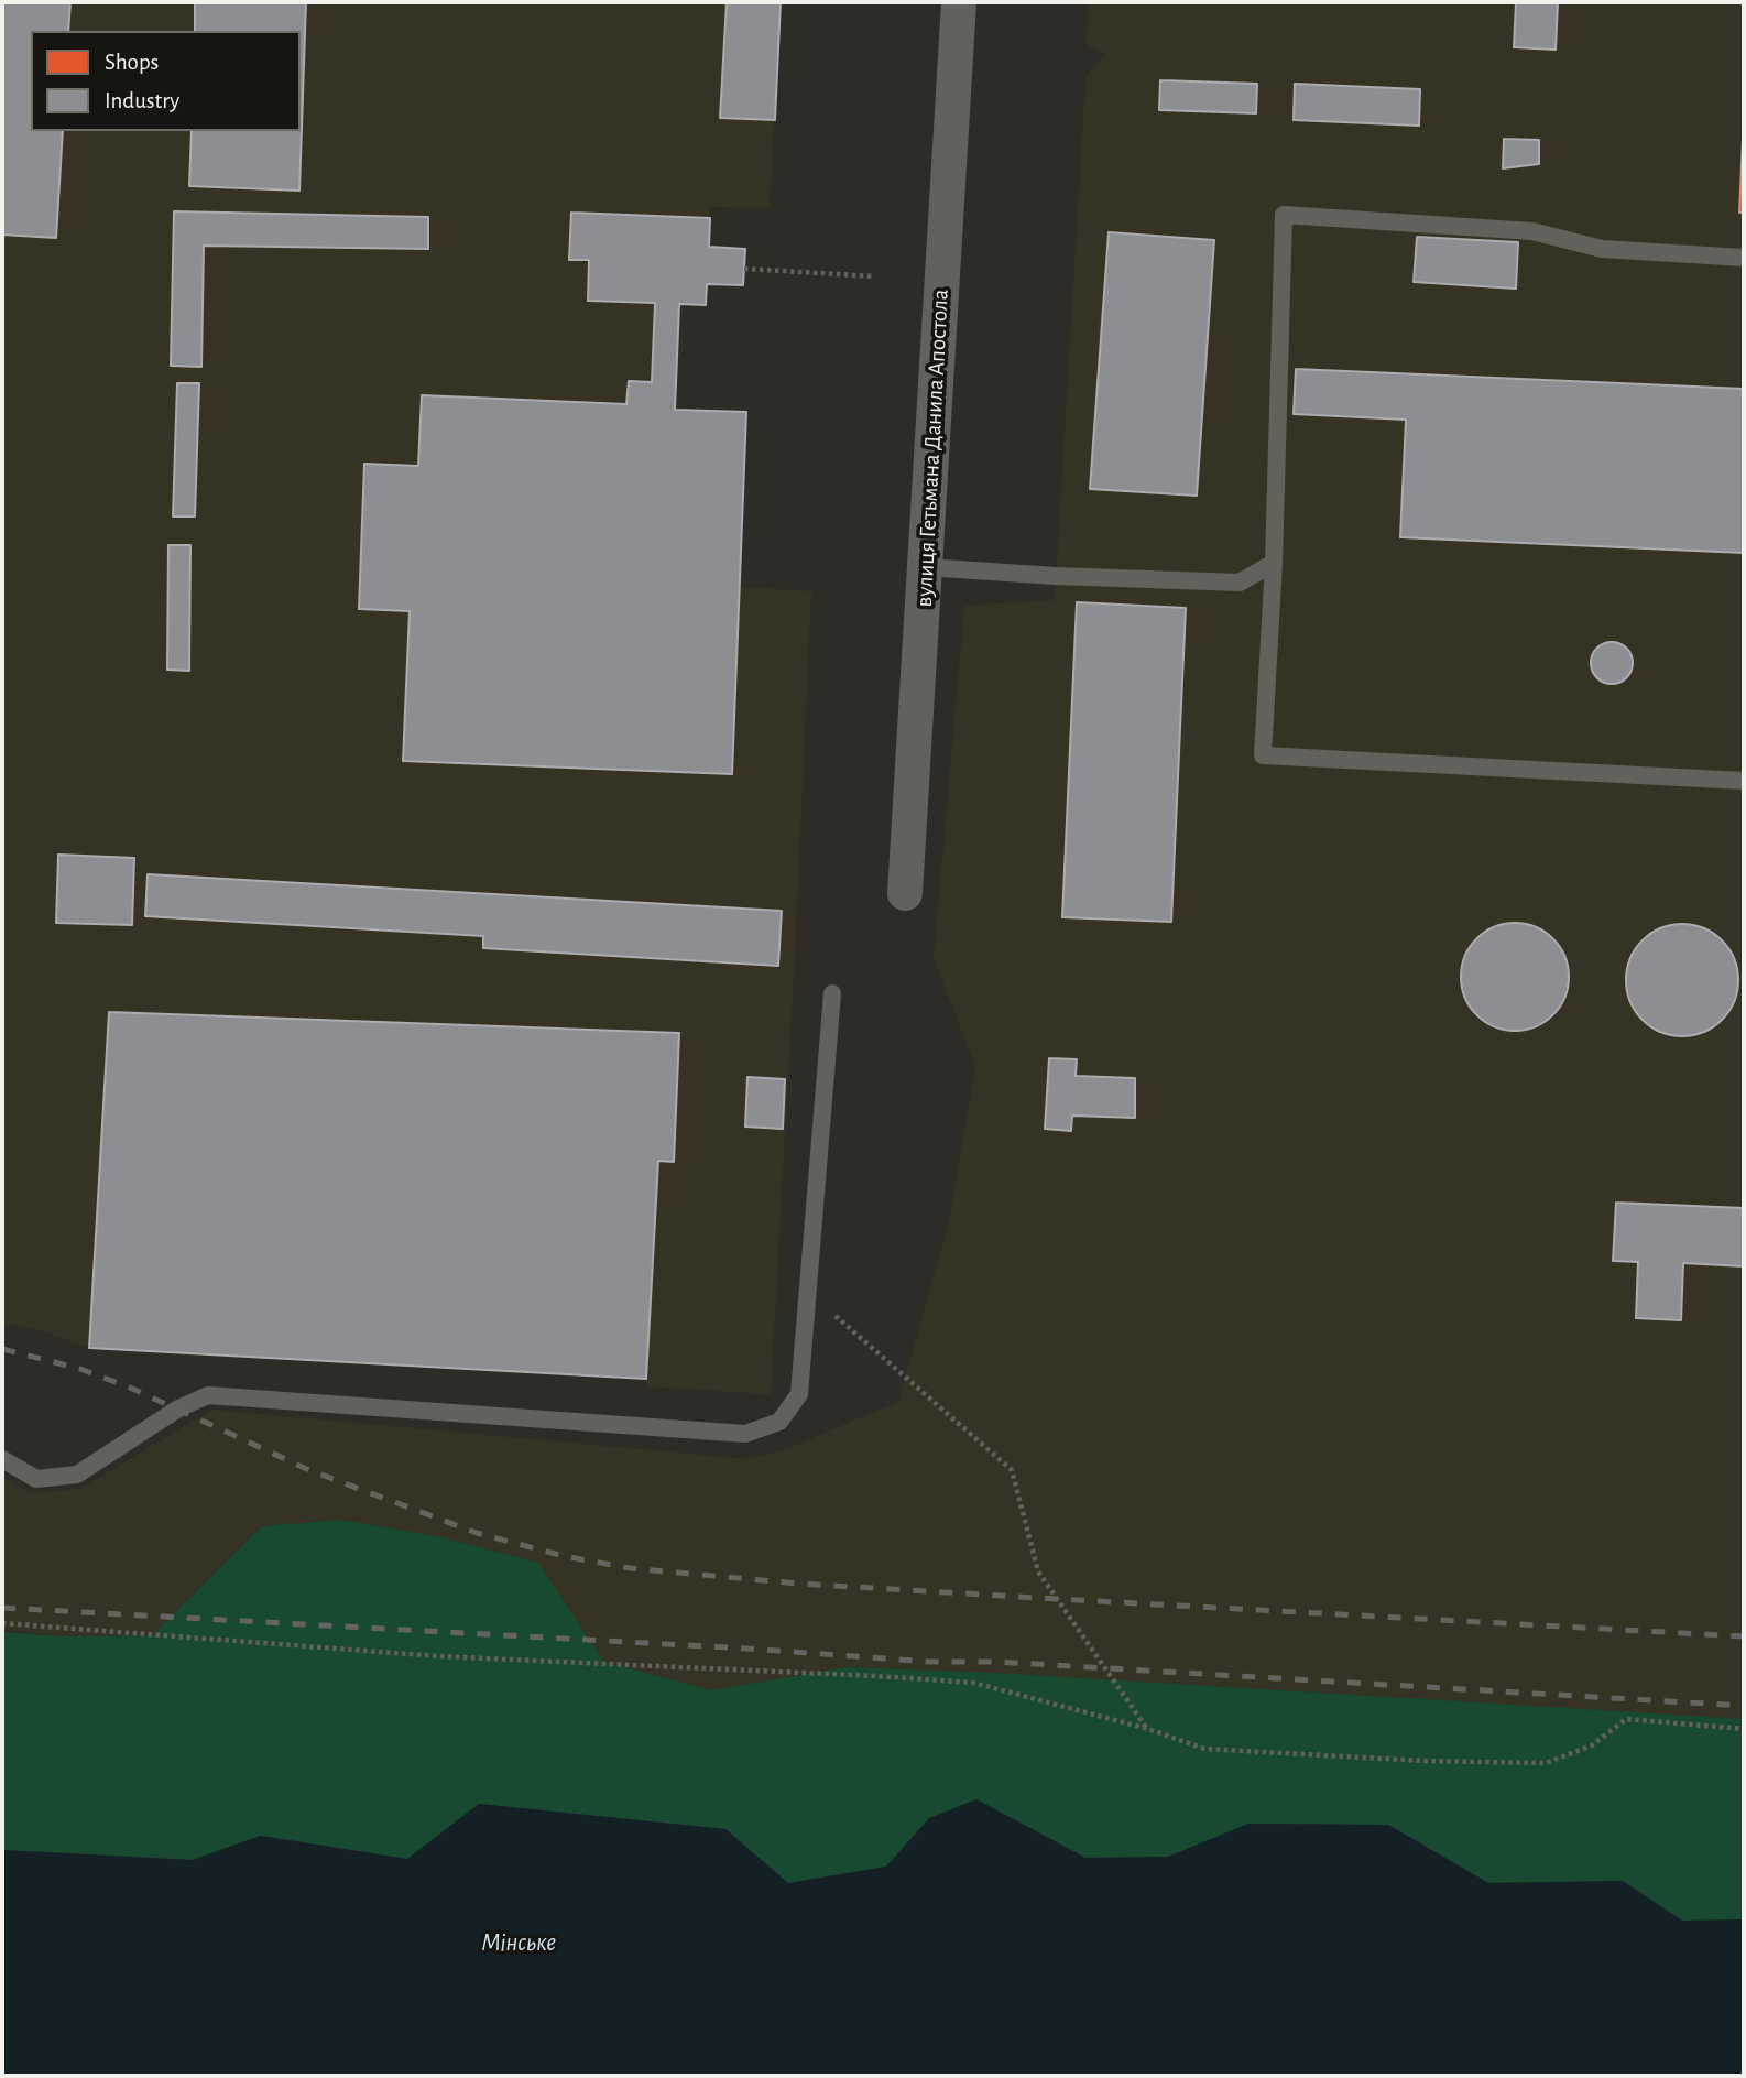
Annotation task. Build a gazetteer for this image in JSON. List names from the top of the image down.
{
  "streets": {
    "street": ["вулиця Гетьмана Данила Апостола"]
  },
  "water": ["Мінське"],
  "legend": ["Shops", "Industry"]
}
